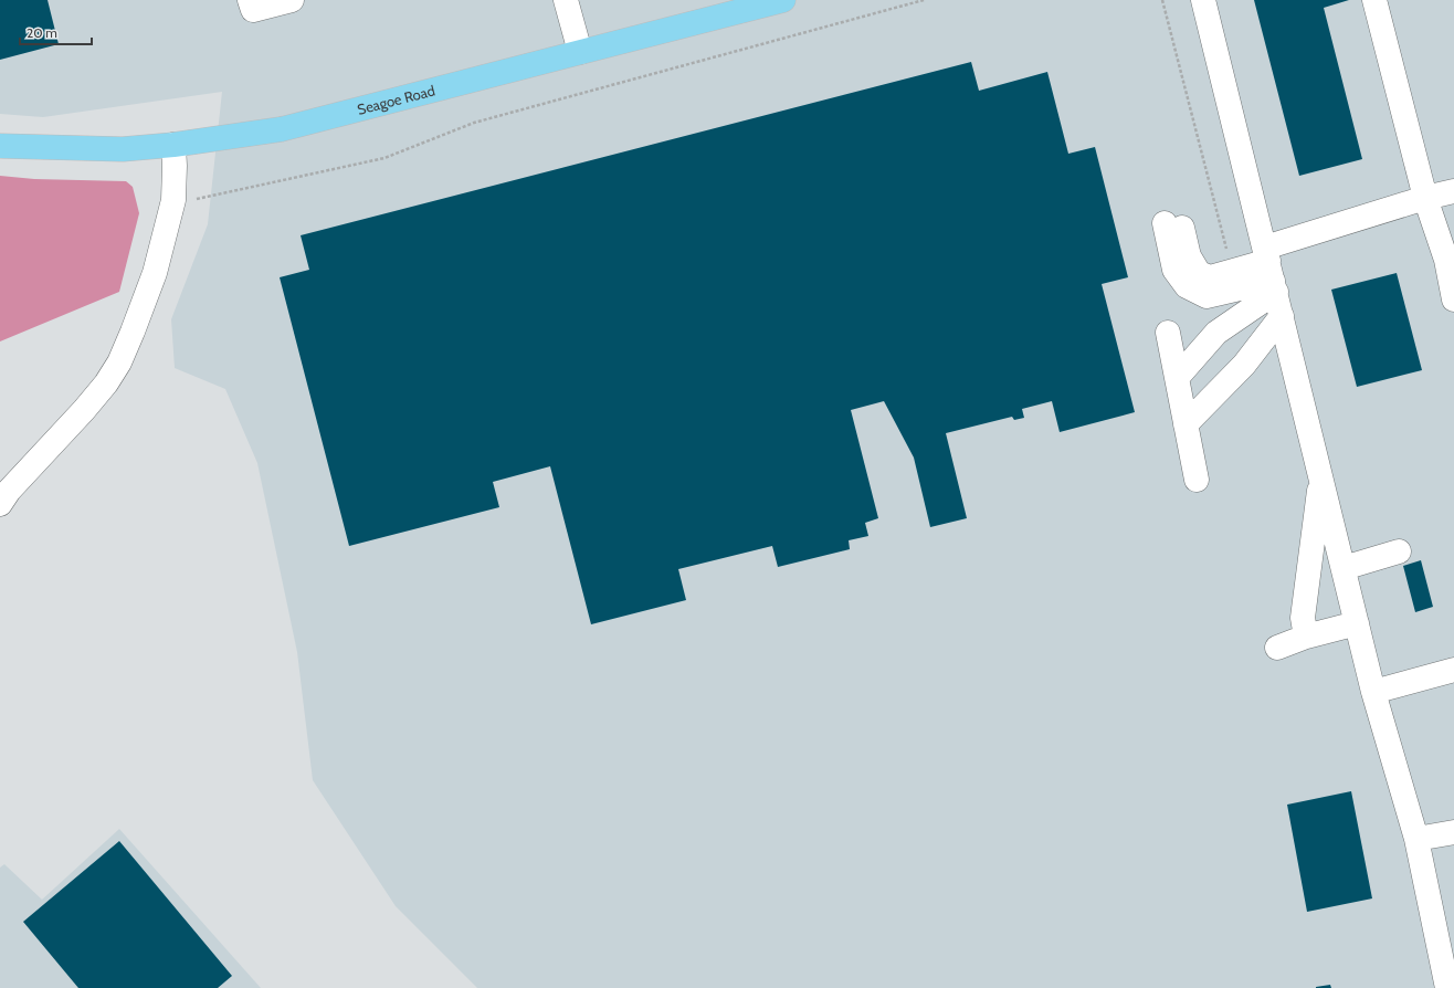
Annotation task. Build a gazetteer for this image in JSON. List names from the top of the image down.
{
  "streets": {
    "main road": ["Seagoe Road"]
  },
  "scale_bar": "20 m"
}
